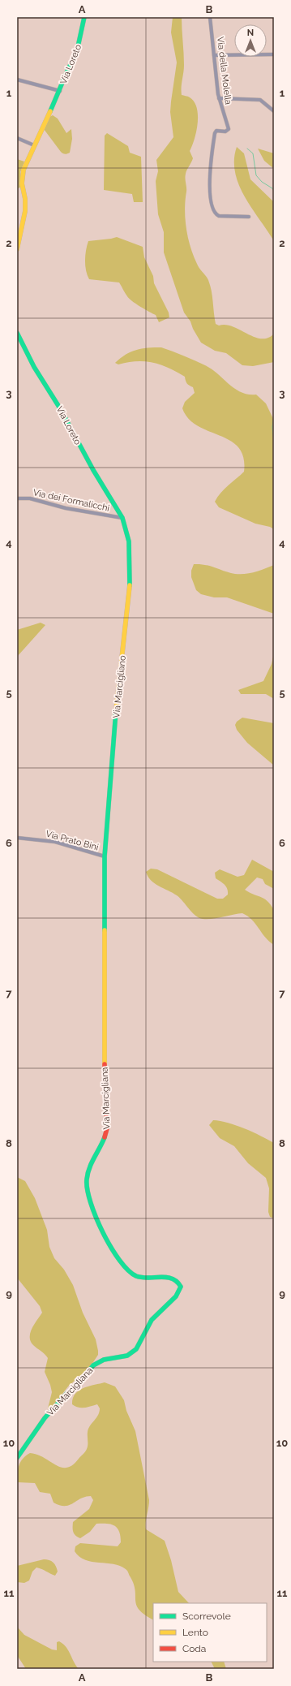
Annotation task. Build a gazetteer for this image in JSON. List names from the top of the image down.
{
  "streets": {
    "street": [
      "Via Loreto",
      "Via della Molella",
      "Via dei Formalicchi",
      "Via Marcigliano",
      "Via Prato Bini",
      "Via Marcigliana"
    ]
  },
  "crossings": [
    ["Via Loreto", "Via dei Formalicchi"],
    ["Via Loreto", "Via Marcigliano"],
    ["Via dei Formalicchi", "Via Marcigliano"],
    ["Via Marcigliano", "Via Prato Bini"],
    ["Via Marcigliano", "Via Marcigliana"],
    ["Via Prato Bini", "Via Marcigliana"]
  ],
  "legend": ["Scorrevole", "Lento", "Coda"],
  "north": "top",
  "grid": {
    "columns": ["A", "B"],
    "rows": [
      "1",
      "2",
      "3",
      "4",
      "5",
      "6",
      "7",
      "8",
      "9",
      "10",
      "11"
    ]
  }
}
